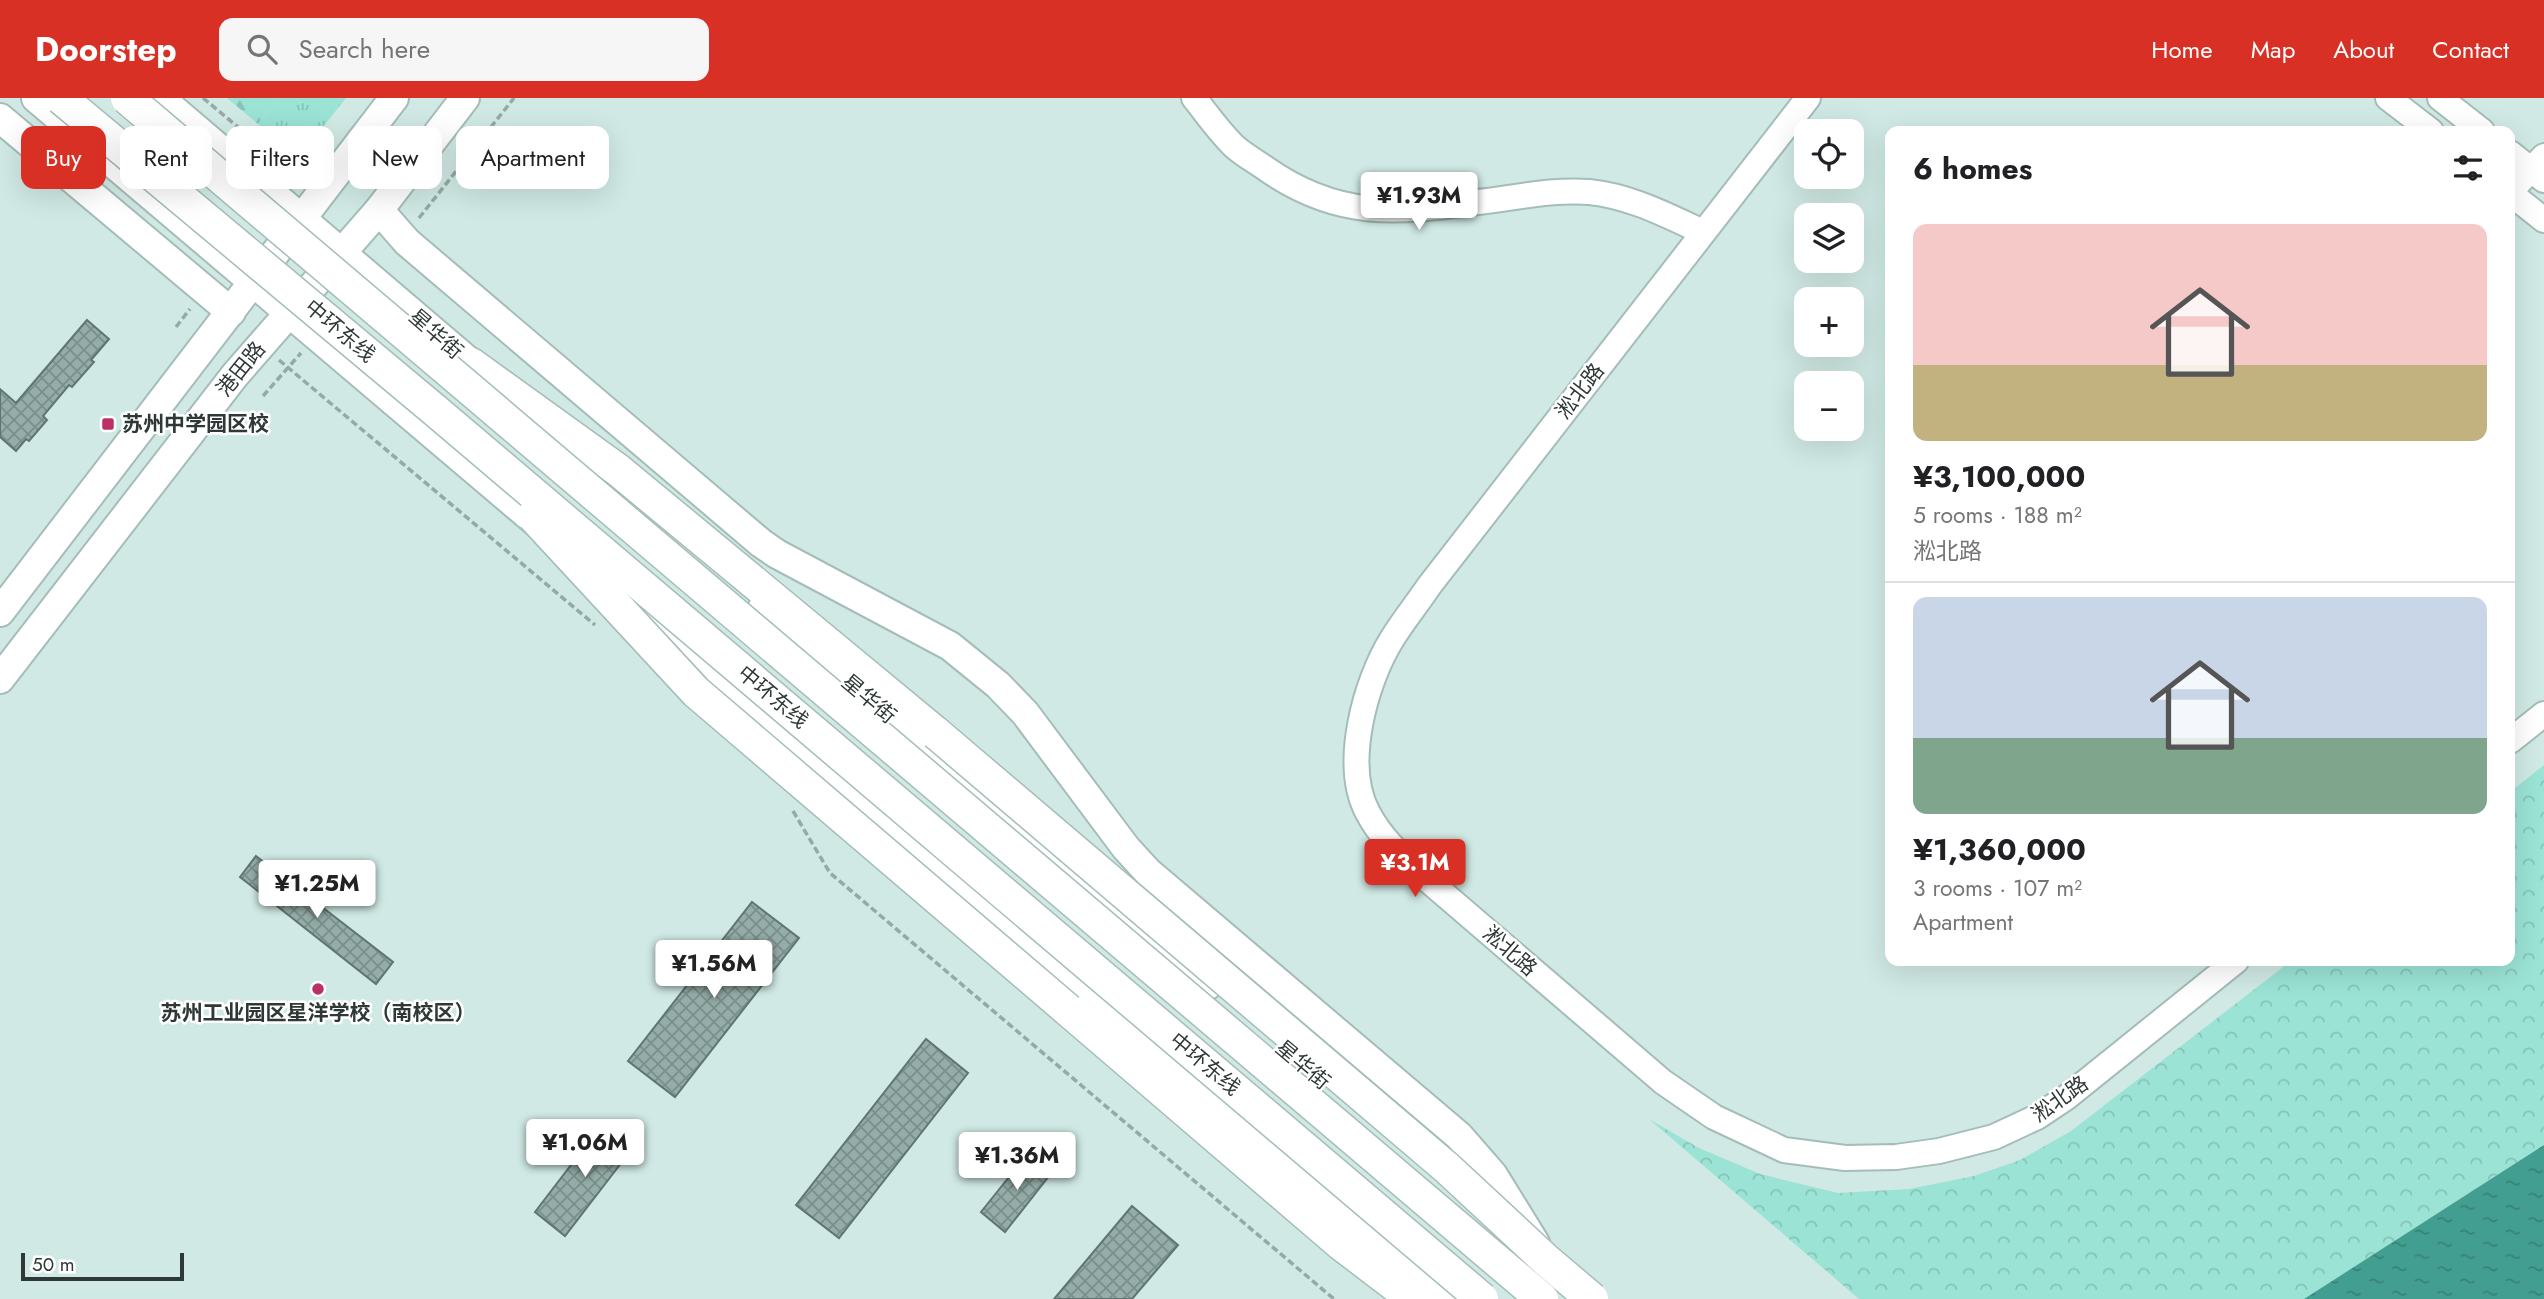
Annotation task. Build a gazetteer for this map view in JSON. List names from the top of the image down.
{
  "streets": {
    "highway": ["中环东线"],
    "main road": ["星华街", "港田路"],
    "street": ["淞北路"]
  },
  "crossings": [
    ["中环东线", "星华街"],
    ["星华街", "港田路"]
  ],
  "places": {
    "transit": ["苏州中学园区校"],
    "other": ["苏州工业园区星洋学校（南校区）"]
  },
  "scale_bar": "50 m",
  "page": {
    "header": "Doorstep",
    "search": "Search here",
    "nav": [
      "Home",
      "Map",
      "About",
      "Contact"
    ],
    "map_buttons": ["+", "−"],
    "chip": [
      "Buy",
      "Rent",
      "Filters",
      "New",
      "Apartment"
    ],
    "heading": "6 homes",
    "price": [
      "¥1.93M",
      "¥3.1M",
      "¥1.25M",
      "¥1.56M",
      "¥1.06M",
      "¥1.36M"
    ],
    "list": [
      {
        "name": "¥3,100,000",
        "note": "5 rooms · 188 m² · 淞北路"
      },
      {
        "name": "¥1,360,000",
        "note": "3 rooms · 107 m² · Apartment"
      }
    ],
    "scale": "50 m"
  }
}
